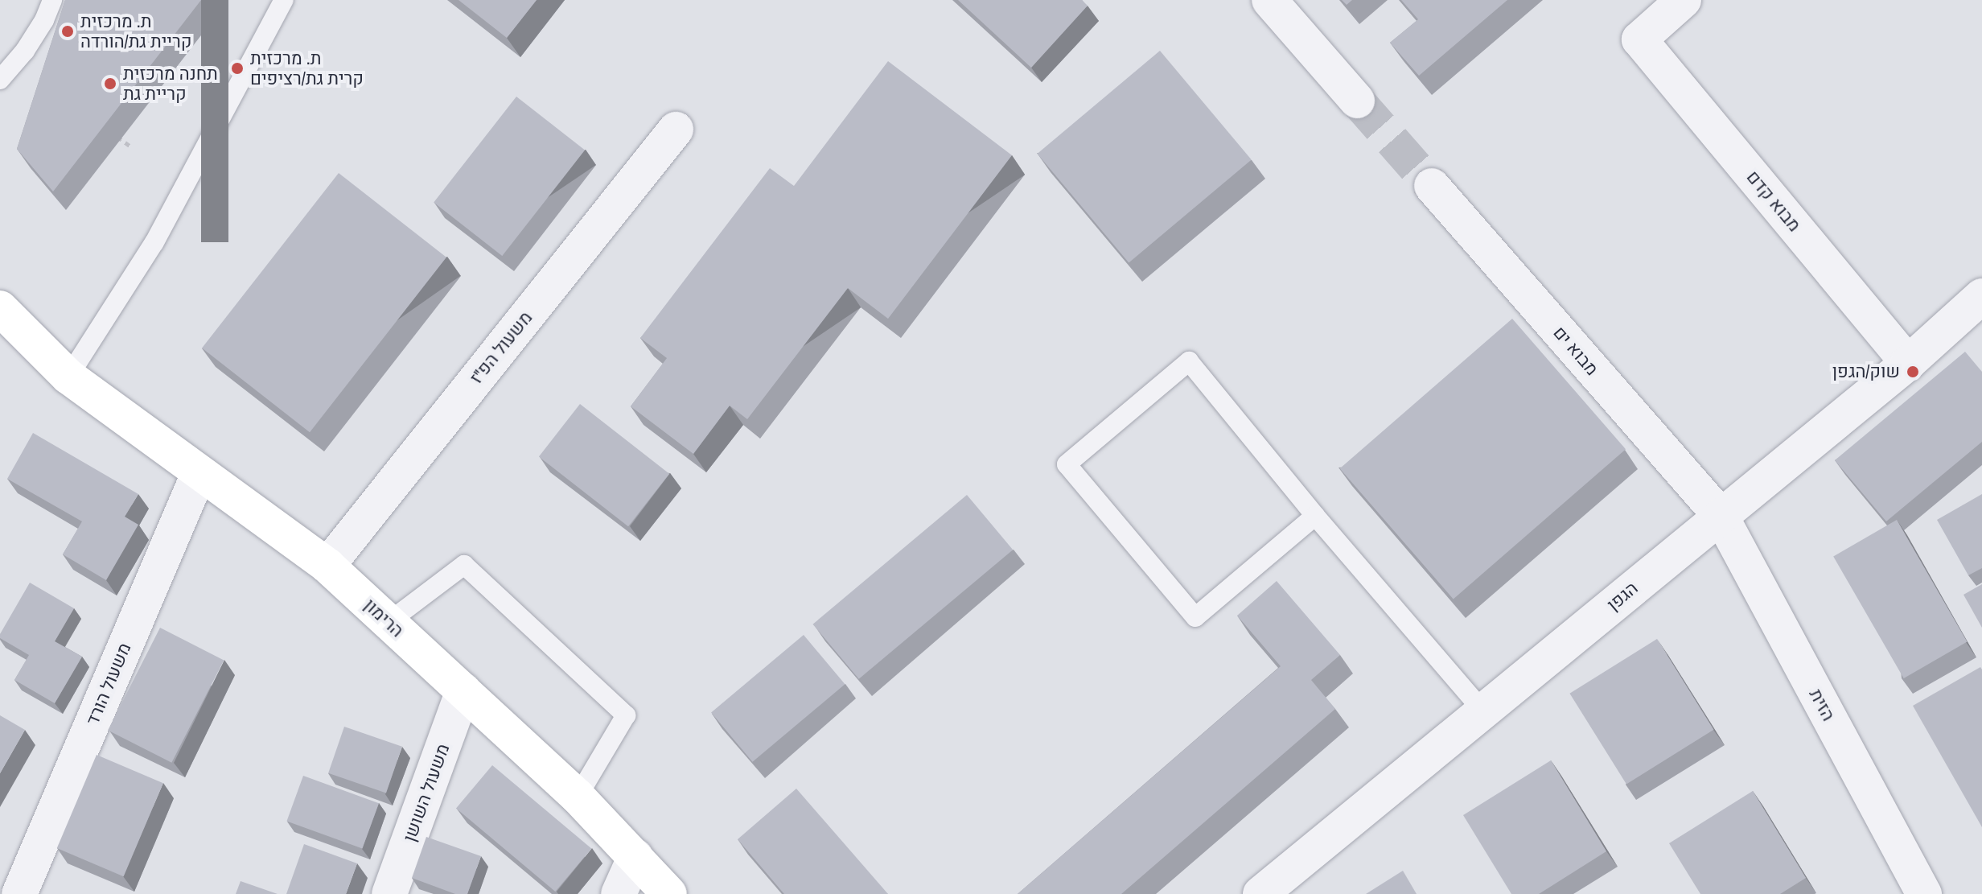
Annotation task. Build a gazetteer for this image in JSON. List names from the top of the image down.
{
  "streets": {
    "street": [
      "מבוא קדם",
      "משעול הפ\"ז",
      "מבוא ים",
      "הגפן",
      "הרימון",
      "משעול הורד",
      "הזית",
      "משעול השושן"
    ]
  },
  "crossings": [
    ["מבוא קדם", "הגפן"],
    ["משעול הפ\"ז", "הרימון"],
    ["מבוא ים", "הגפן"],
    ["מבוא ים", "הזית"],
    ["הגפן", "הזית"],
    ["הרימון", "משעול הורד"],
    ["הרימון", "משעול השושן"]
  ],
  "places": [
    "ת. מרכזית קריית גת/הורדה",
    "ת. מרכזית קרית גת/רציפים",
    "תחנה מרכזית קריית גת",
    "שוק/הגפן"
  ]
}
